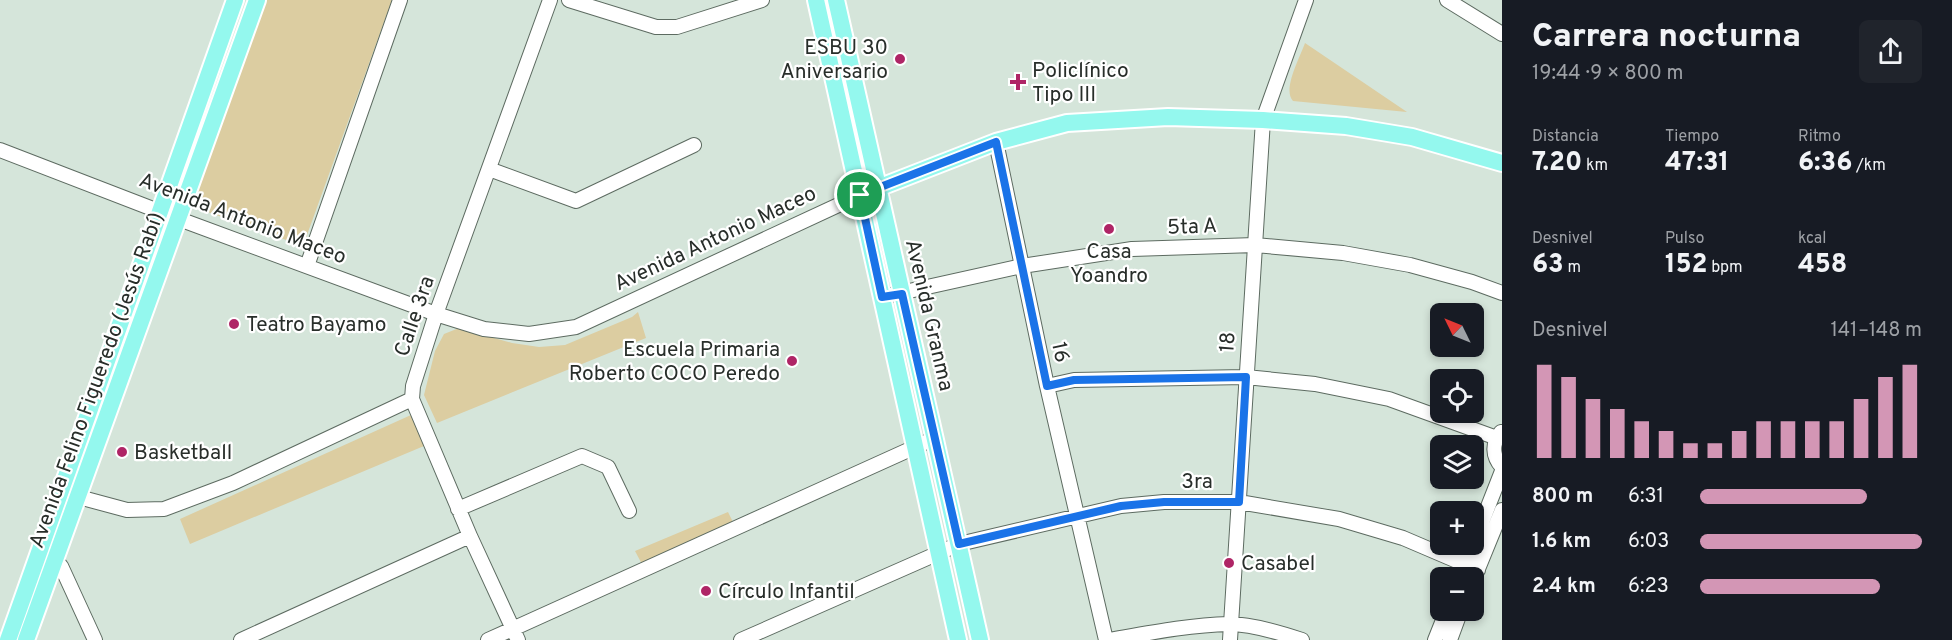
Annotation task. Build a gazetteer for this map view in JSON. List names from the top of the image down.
{
  "streets": {
    "main road": ["Avenida Antonio Maceo", "Avenida Granma", "Avenida Felino Figueredo (Jesús Rabí)"],
    "street": [
      "5ta A",
      "Calle 3ra",
      "18",
      "16",
      "3ra"
    ]
  },
  "crossings": [
    ["Avenida Antonio Maceo", "Avenida Granma"],
    ["Avenida Antonio Maceo", "Calle 3ra"],
    ["Avenida Antonio Maceo", "18"],
    ["Avenida Antonio Maceo", "16"],
    ["Avenida Antonio Maceo", "Avenida Felino Figueredo (Jesús Rabí)"],
    ["5ta A", "Avenida Granma"],
    ["5ta A", "18"],
    ["5ta A", "16"],
    ["Avenida Granma", "3ra"],
    ["18", "3ra"],
    ["16", "3ra"]
  ],
  "places": {
    "other": [
      "ESBU 30 Aniversario",
      "Casa Yoandro",
      "Teatro Bayamo",
      "Escuela Primaria Roberto COCO Peredo",
      "Basketball",
      "Casabel",
      "Círculo Infantil"
    ],
    "health": ["Policlínico Tipo III"]
  },
  "north": "top left",
  "page": {
    "heading": ["Carrera nocturna", "19:44 · 9 × 800 m"],
    "stats": [
      ["Distancia", "7.20 km"],
      ["Tiempo", "47:31"],
      ["Ritmo", "6:36 /km"],
      ["Desnivel", "63 m"],
      ["Pulso", "152 bpm"],
      ["kcal", "458"]
    ],
    "map_buttons": ["+", "−"],
    "chart": ["Desnivel", "141–148 m"],
    "list": [
      {
        "name": "800 m",
        "note": "6:31"
      },
      {
        "name": "1.6 km",
        "note": "6:03"
      },
      {
        "name": "2.4 km",
        "note": "6:23"
      }
    ]
  }
}
